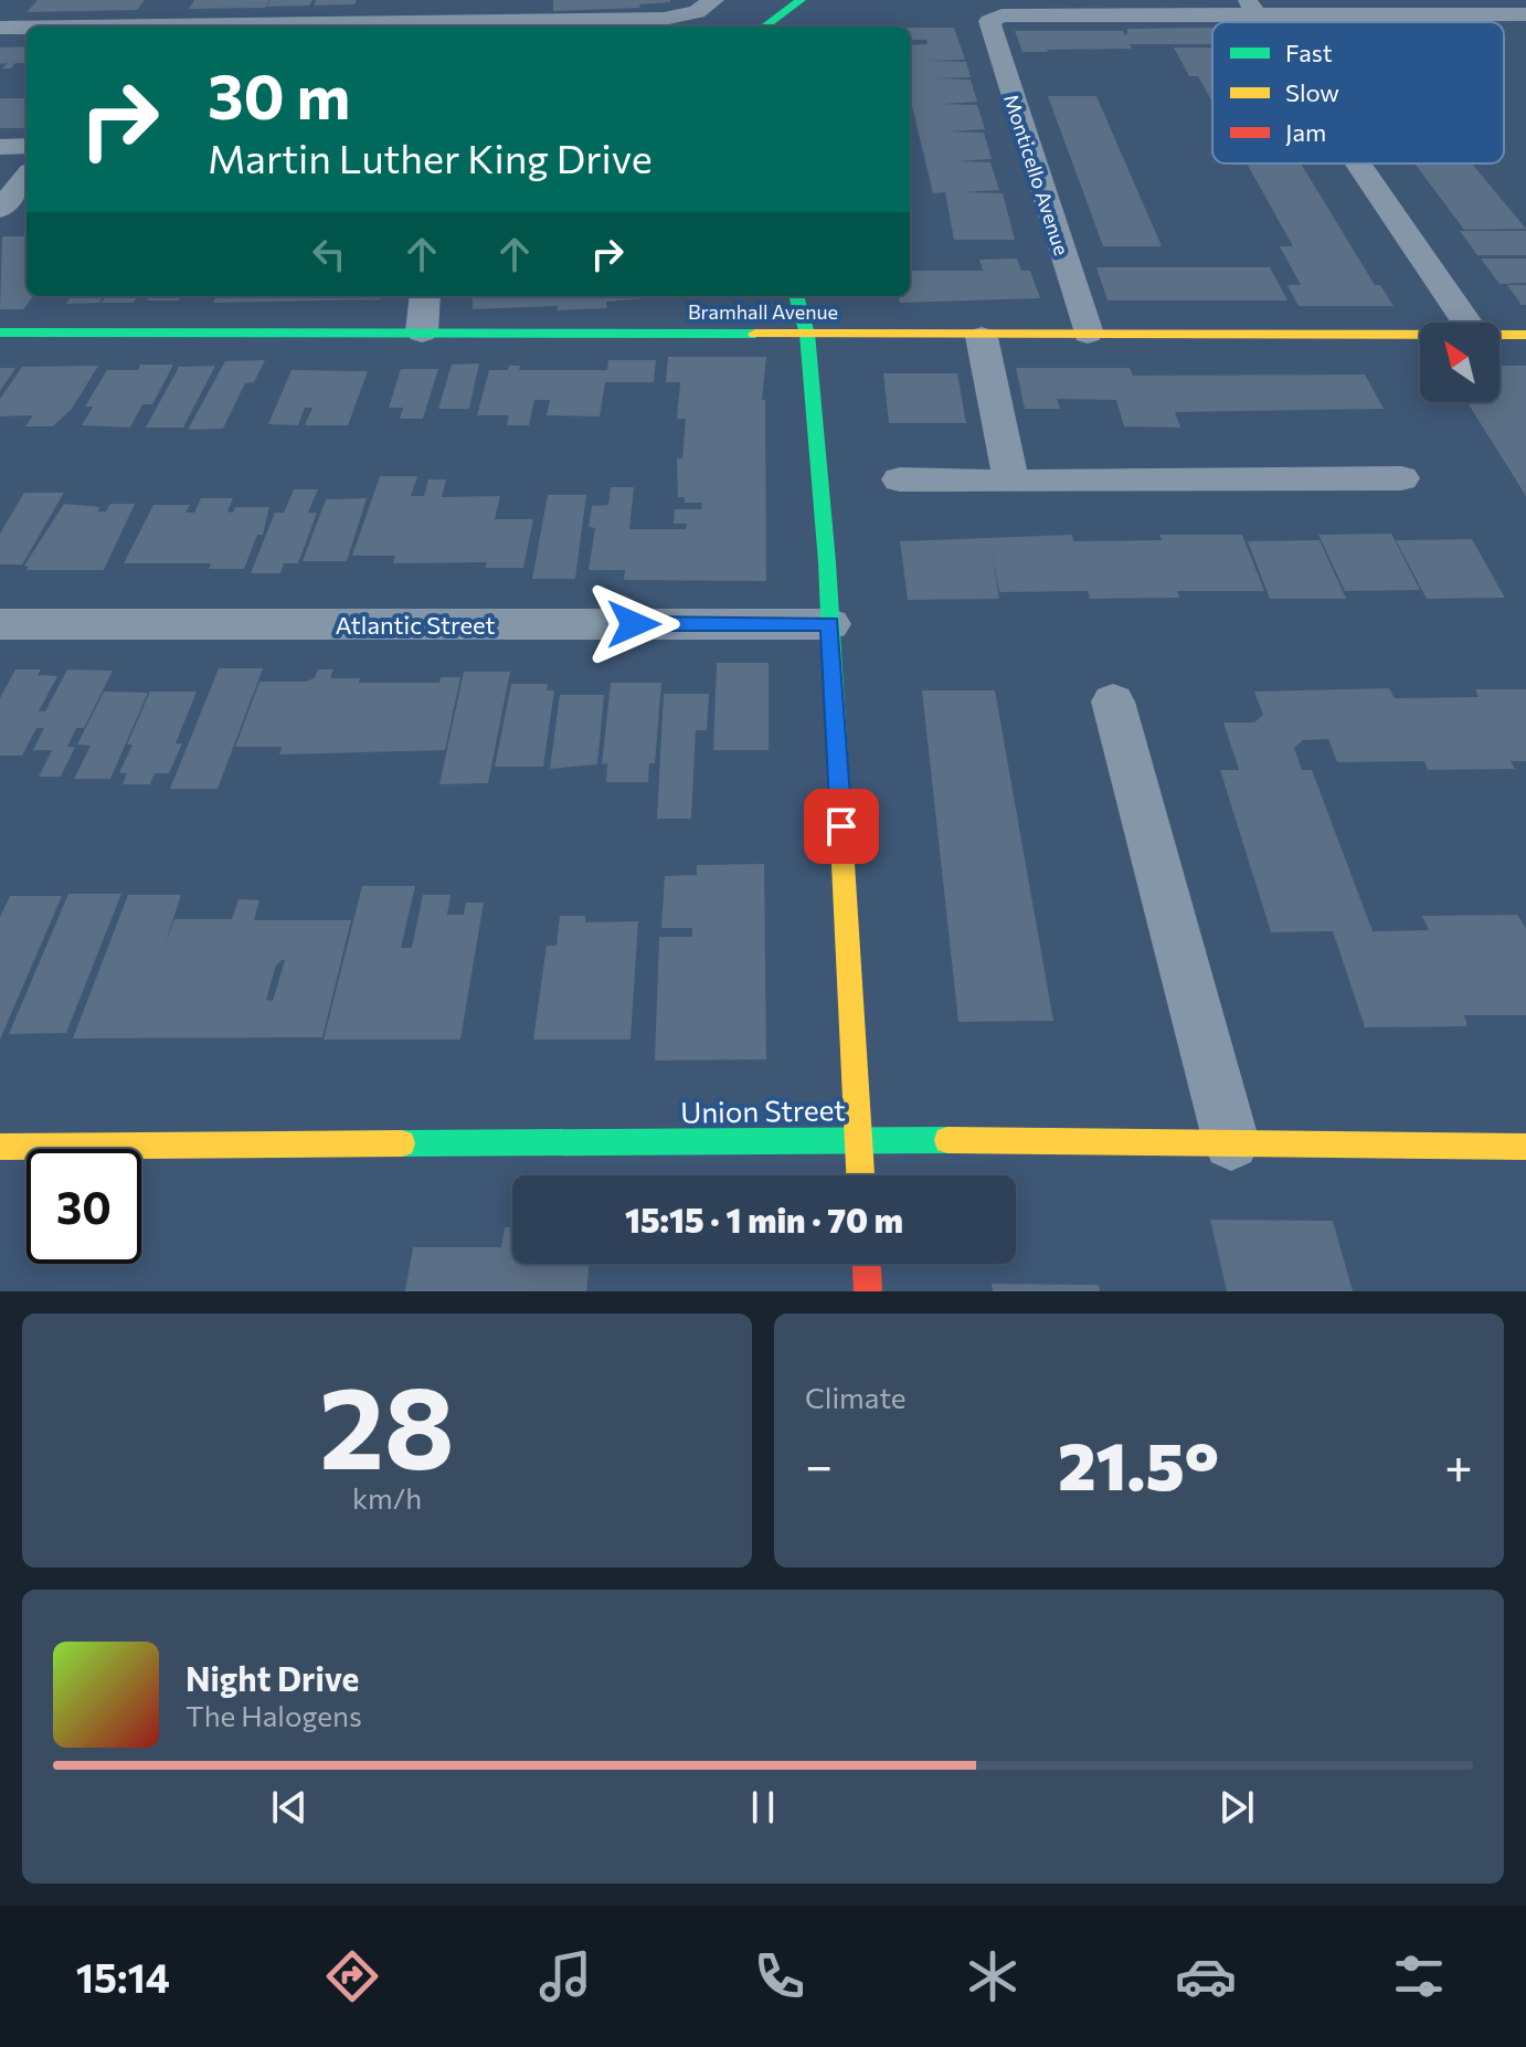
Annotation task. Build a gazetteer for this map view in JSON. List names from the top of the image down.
{
  "streets": {
    "street": [
      "Monticello Avenue",
      "Bramhall Avenue",
      "Atlantic Street",
      "Union Street"
    ]
  },
  "crossings": [
    ["Monticello Avenue", "Bramhall Avenue"]
  ],
  "legend": ["Fast", "Slow", "Jam"],
  "north": "top left",
  "page": {
    "turn": ["30 m", "Martin Luther King Drive"],
    "limit": "30",
    "trip": "15:15 · 1 min · 70 m",
    "tile": [
      ["28", "km/h"],
      "Climate"
    ],
    "heat": ["−", "21.5°", "+"],
    "song": ["Night Drive", "The Halogens"],
    "tabs": "15:14"
  }
}
